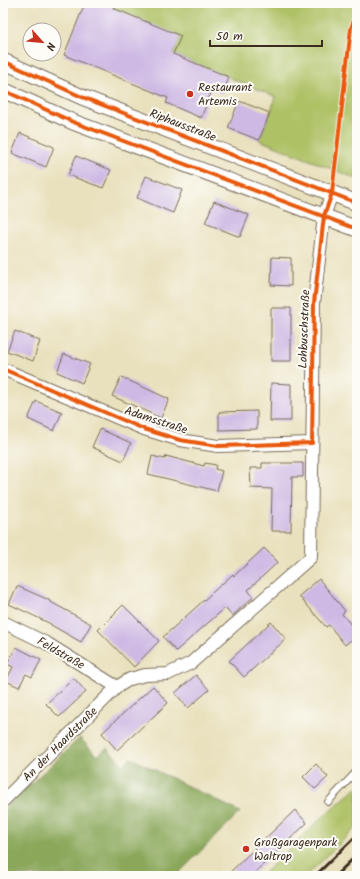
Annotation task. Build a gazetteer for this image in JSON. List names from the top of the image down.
{
  "streets": {
    "street": [
      "Riphausstraße",
      "Lohbuschstraße",
      "Adamsstraße",
      "Feldstraße",
      "An der Haardstraße"
    ]
  },
  "crossings": [
    ["Riphausstraße", "Lohbuschstraße"],
    ["Lohbuschstraße", "Adamsstraße"],
    ["Lohbuschstraße", "Feldstraße"],
    ["Lohbuschstraße", "An der Haardstraße"],
    ["Feldstraße", "An der Haardstraße"]
  ],
  "places": ["Restaurant Artemis", "Großgaragenpark Waltrop"],
  "scale_bar": "50 m",
  "north": "bottom right"
}
